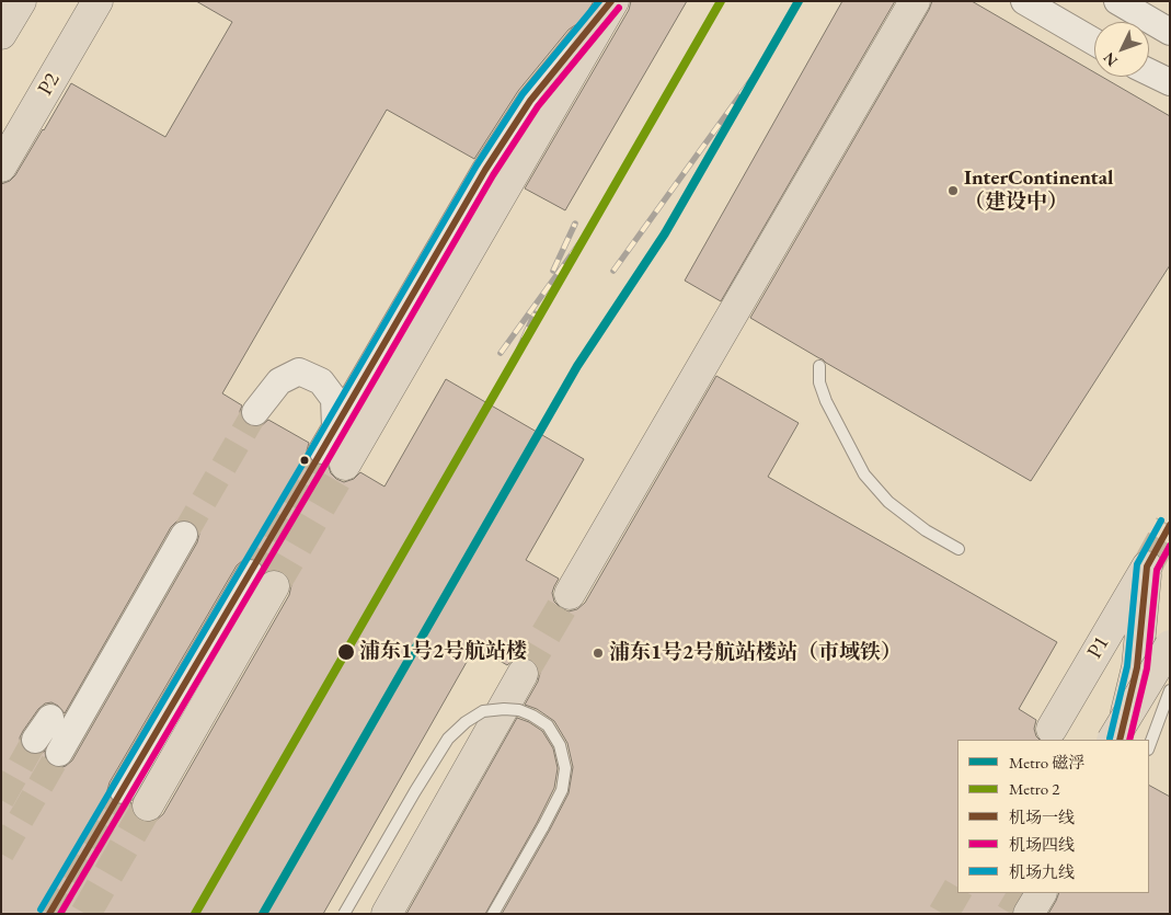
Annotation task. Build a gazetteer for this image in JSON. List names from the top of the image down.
{
  "streets": {
    "main road": ["P2", "P1"]
  },
  "places": ["InterContinental （建设中）", "浦东1号2号航站楼", "浦东1号2号航站楼站（市域铁）"],
  "lines": [
    "metro line 磁浮",
    "metro line 2",
    "transit line 机场一线",
    "transit line 机场九线",
    "transit line 机场四线"
  ],
  "legend": [
    "Metro 磁浮",
    "Metro 2",
    "机场一线",
    "机场四线",
    "机场九线"
  ],
  "north": "bottom left"
}
